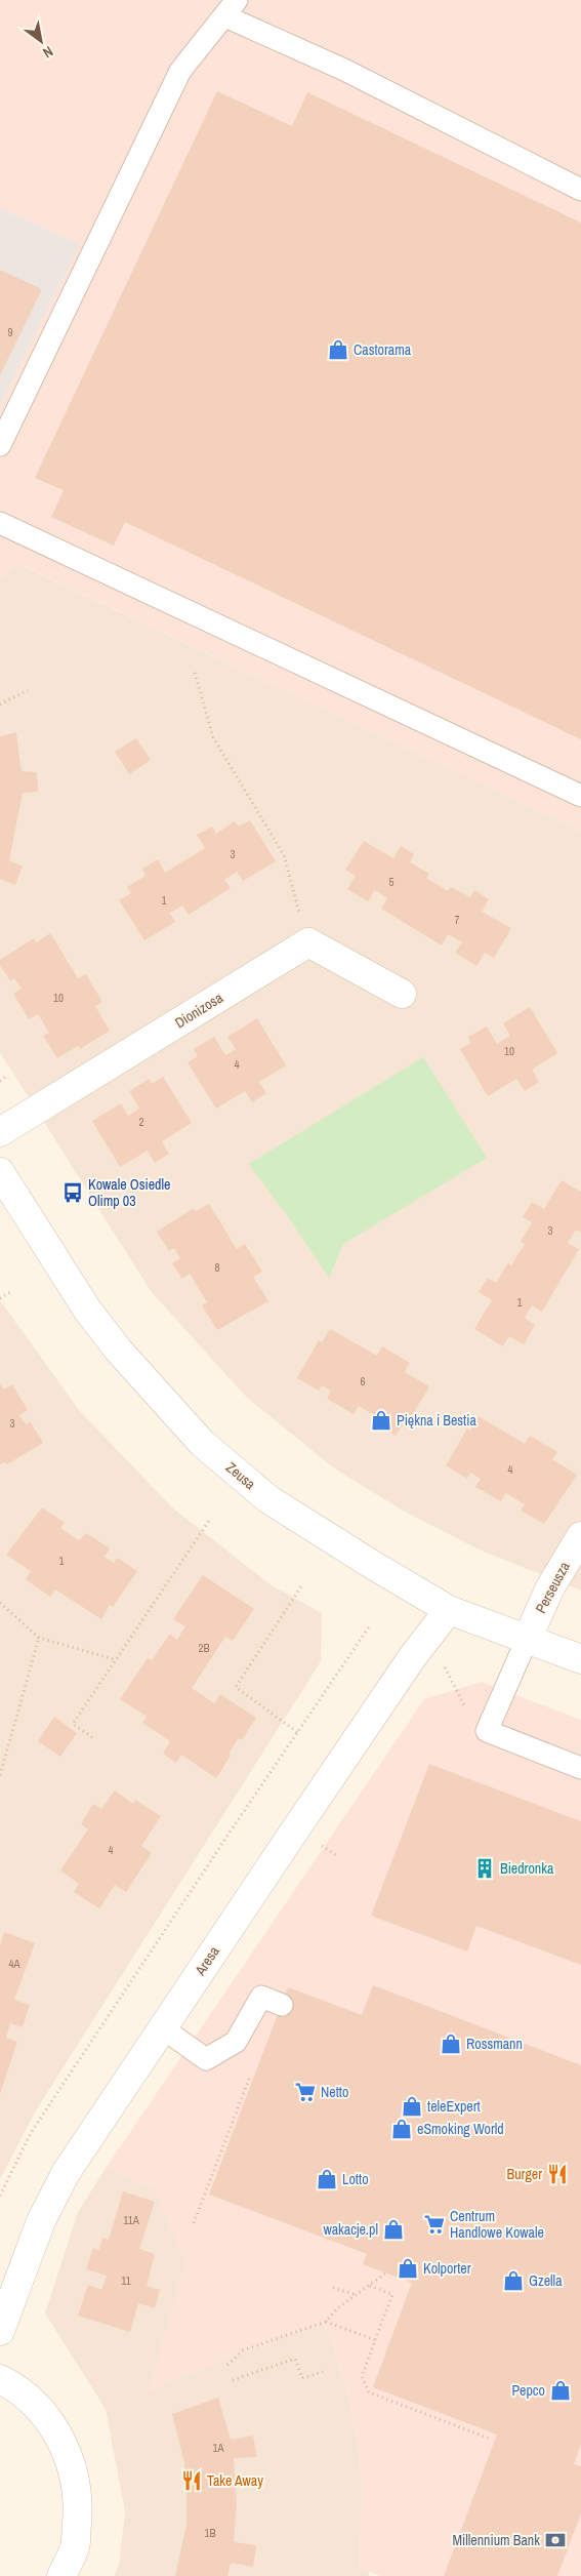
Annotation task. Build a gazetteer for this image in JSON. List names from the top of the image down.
{
  "streets": {
    "street": [
      "Dionizosa",
      "Zeusa",
      "Perseusza",
      "Aresa"
    ]
  },
  "crossings": [
    ["Zeusa", "Perseusza"],
    ["Zeusa", "Aresa"]
  ],
  "places": {
    "shop": [
      "Castorama",
      "Piękna i Bestia",
      "Rossmann",
      "teleExpert",
      "eSmoking World",
      "Lotto",
      "wakacje.pl",
      "Kolporter",
      "Gzella",
      "Pepco"
    ],
    "bus stop": ["Kowale Osiedle Olimp 03"],
    "building": ["Biedronka"],
    "supermarket": ["Netto", "Centrum Handlowe Kowale"],
    "restaurant": ["Burger", "Take Away"],
    "bank": ["Millennium Bank"]
  },
  "house_numbers": [
    "9",
    "3",
    "5",
    "1",
    "7",
    "10",
    "10",
    "4",
    "2",
    "3",
    "8",
    "1",
    "6",
    "3",
    "4",
    "1",
    "2B",
    "4",
    "4A",
    "11A",
    "11",
    "1A",
    "1B"
  ],
  "north": "bottom right"
}
